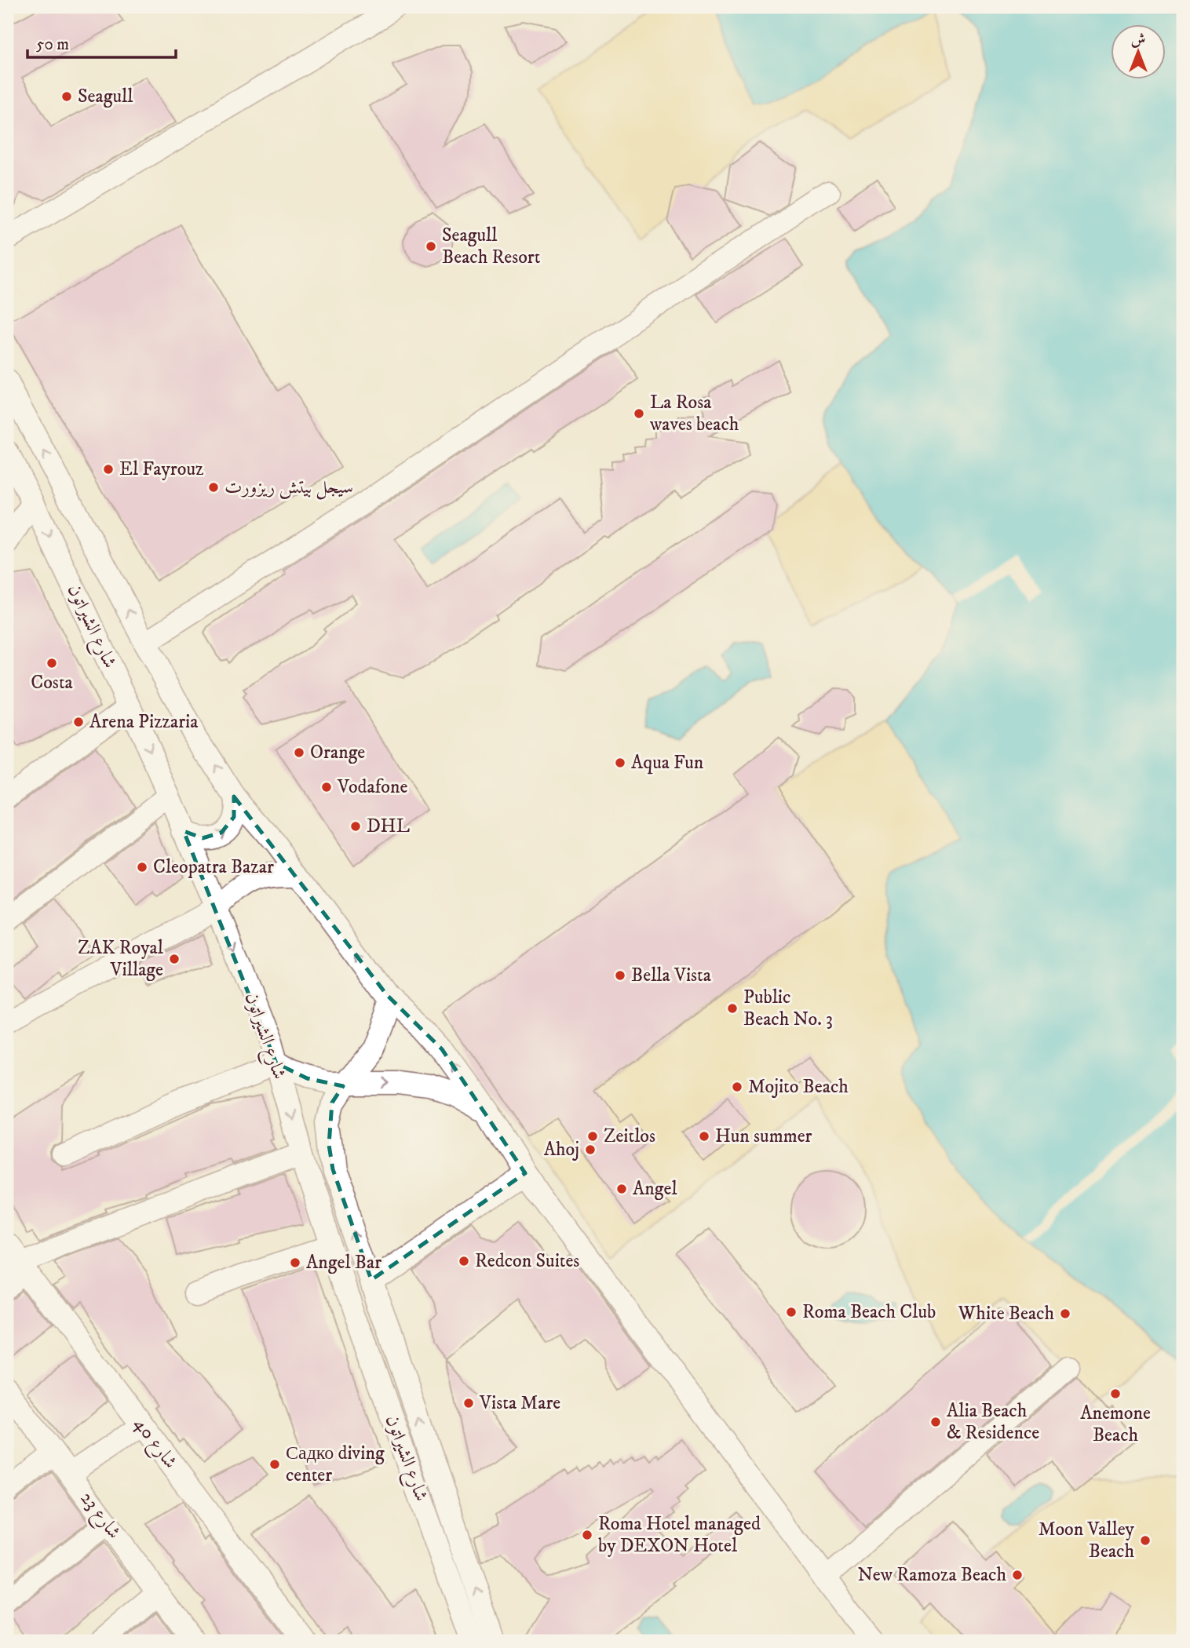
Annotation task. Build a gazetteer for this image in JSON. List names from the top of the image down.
{
  "streets": {
    "street": ["شارع الشيراتون", "شارع 40", "شارع 23"]
  },
  "places": [
    "Seagull",
    "Seagull Beach Resort",
    "La Rosa waves beach",
    "El Fayrouz",
    "سيجل بيتش ريزورت",
    "Costa",
    "Arena Pizzaria",
    "Orange",
    "Aqua Fun",
    "Vodafone",
    "DHL",
    "Cleopatra Bazar",
    "ZAK Royal Village",
    "Bella Vista",
    "Public Beach No. 3",
    "Mojito Beach",
    "Zeitlos",
    "Hun summer",
    "Ahoj",
    "Angel",
    "Redcon Suites",
    "Angel Bar",
    "Roma Beach Club",
    "White Beach",
    "Anemone Beach",
    "Vista Mare",
    "Alia Beach & Residence",
    "Садко diving center",
    "Roma Hotel managed by DEXON Hotel",
    "Moon Valley Beach",
    "New Ramoza Beach"
  ],
  "scale_bar": "50 m",
  "north": "top"
}
